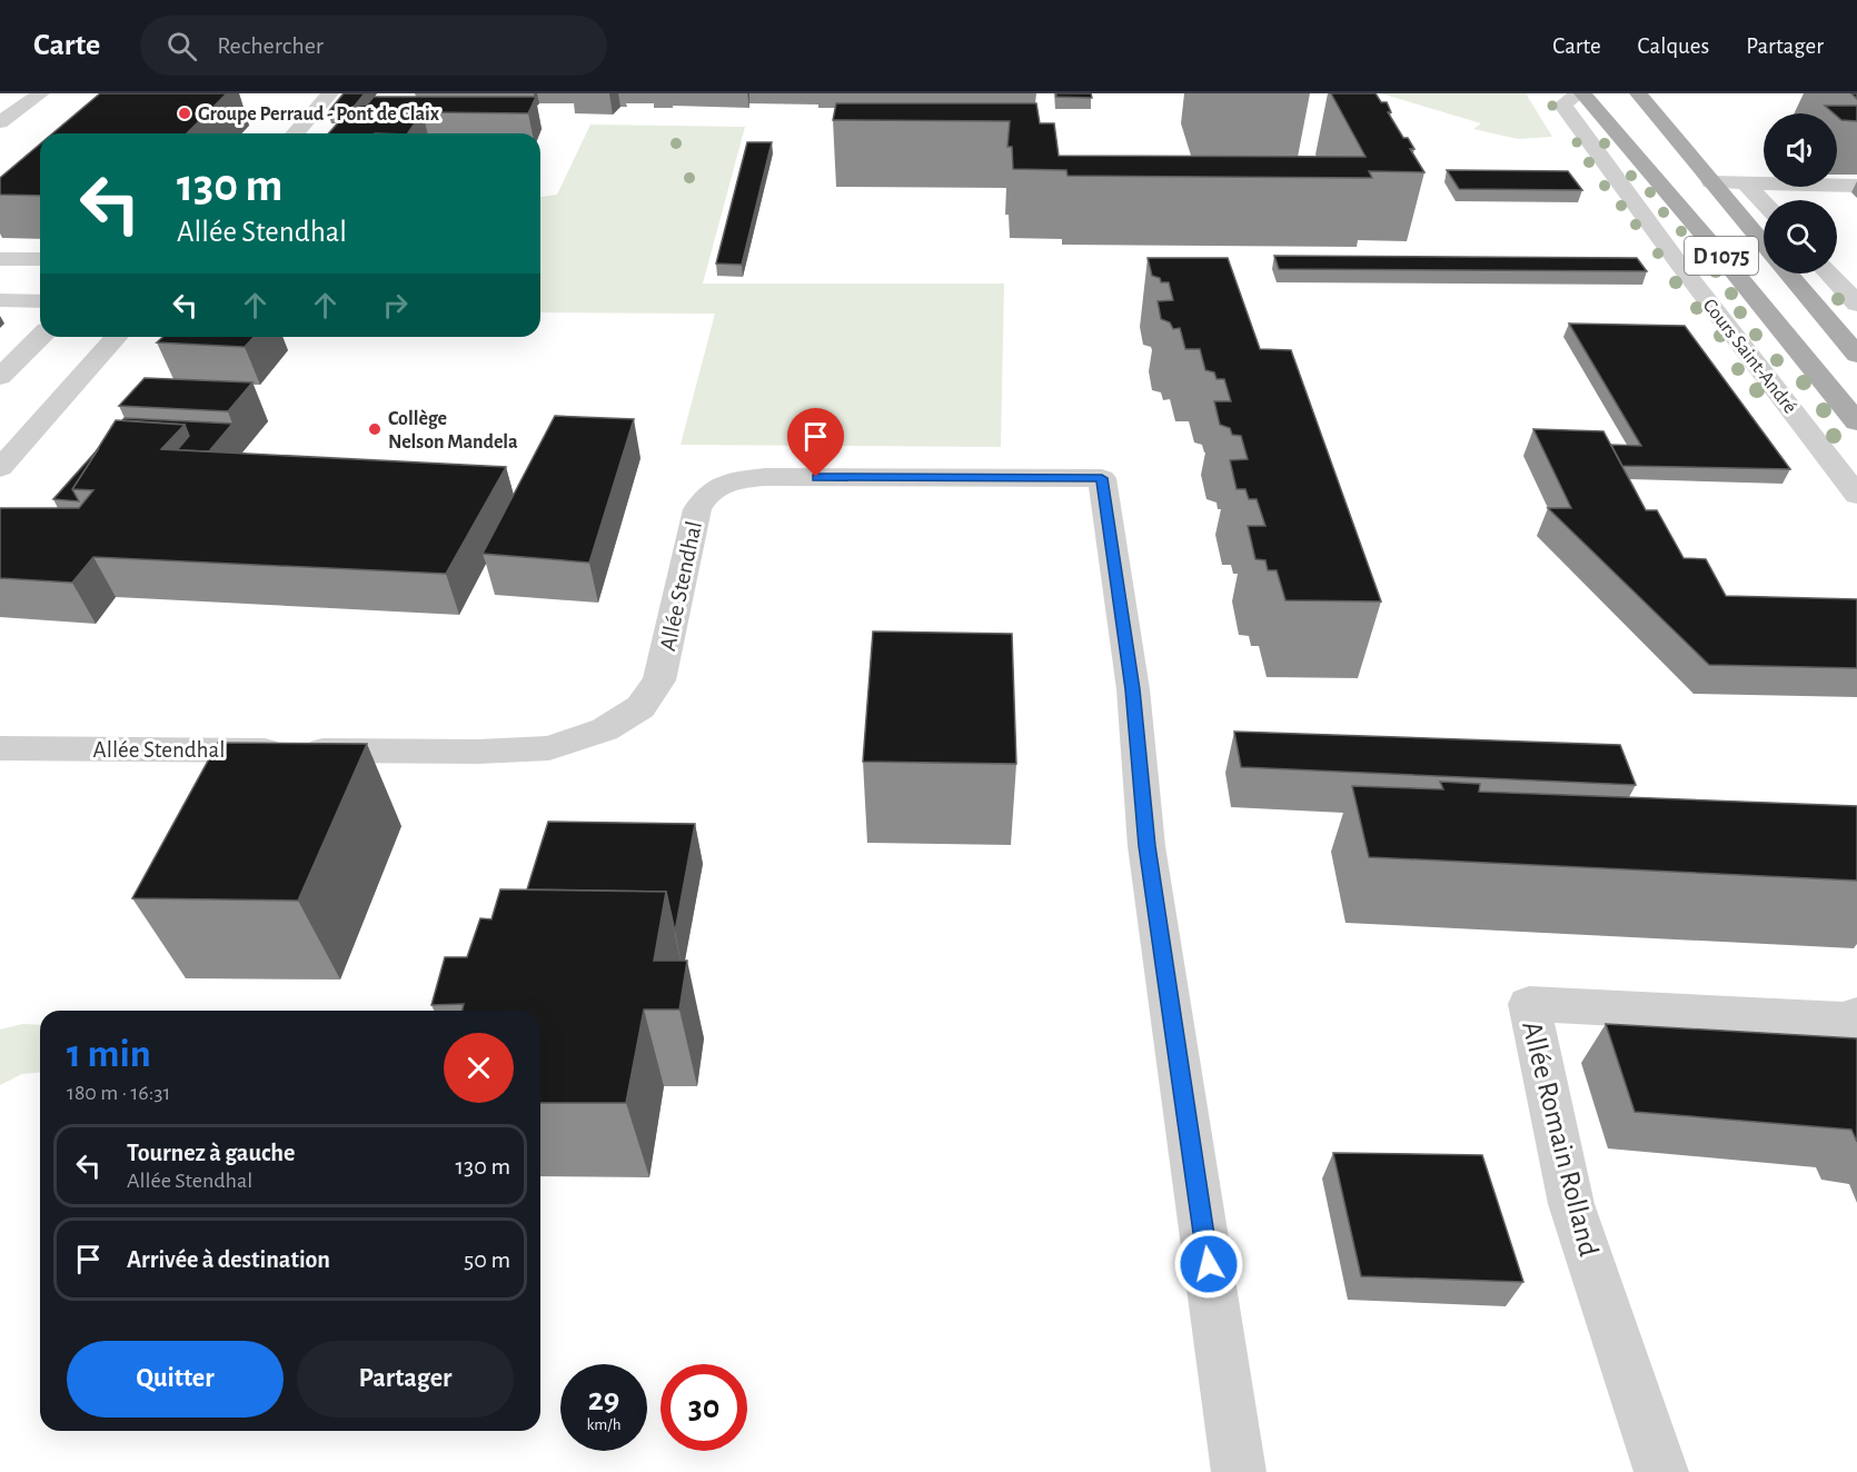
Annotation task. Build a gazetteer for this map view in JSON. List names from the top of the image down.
{
  "streets": {
    "main road": ["D 1075", "Cours Saint-André"],
    "street": ["Allée Stendhal", "Allée Romain Rolland"]
  },
  "places": ["Groupe Perraud - Pont de Claix", "Collège Nelson Mandela"],
  "page": {
    "header": "Carte",
    "search": "Rechercher",
    "nav": ["Carte", "Calques", "Partager"],
    "turn": ["130 m", "Allée Stendhal"],
    "heading": ["1 min", "180 m · 16:31"],
    "list": [
      {
        "name": "Tournez à gauche",
        "note": "Allée Stendhal",
        "value": "130 m"
      },
      {
        "name": "Arrivée à destination",
        "value": "50 m"
      }
    ],
    "buttons": ["Quitter", "Partager"],
    "speed": "29 km/h",
    "limit": "30"
  }
}
